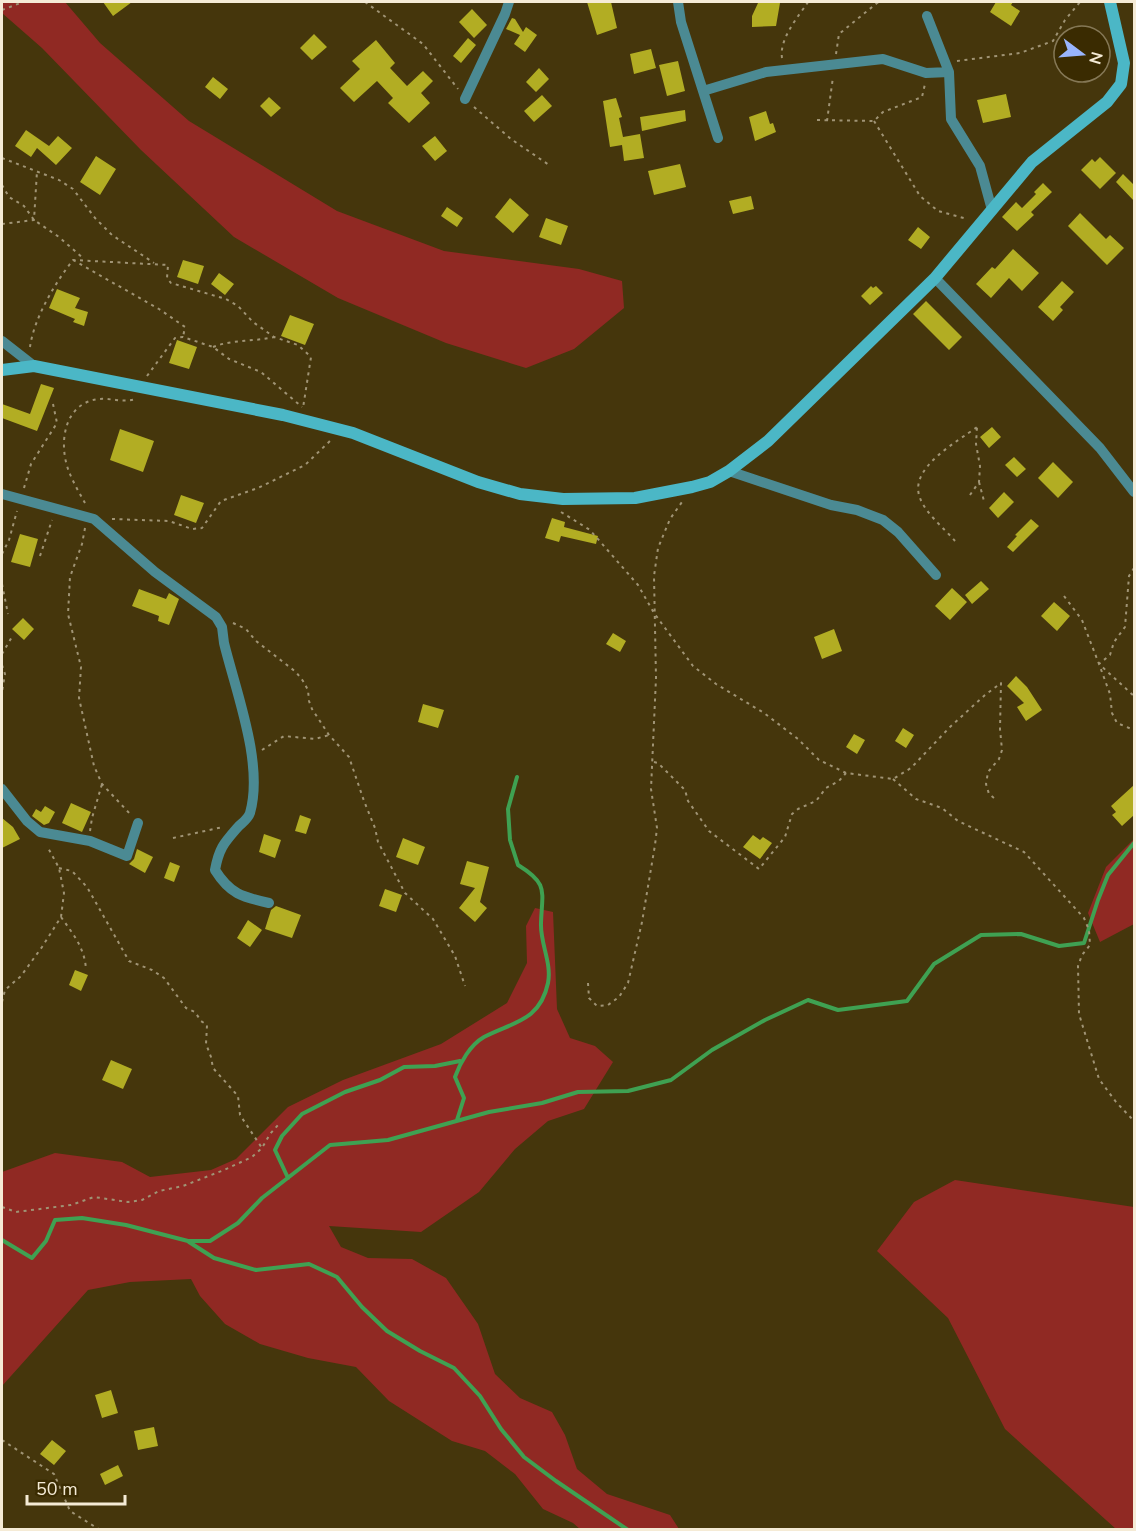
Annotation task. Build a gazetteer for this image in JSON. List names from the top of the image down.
{
  "scale_bar": "50 m",
  "north": "right"
}
